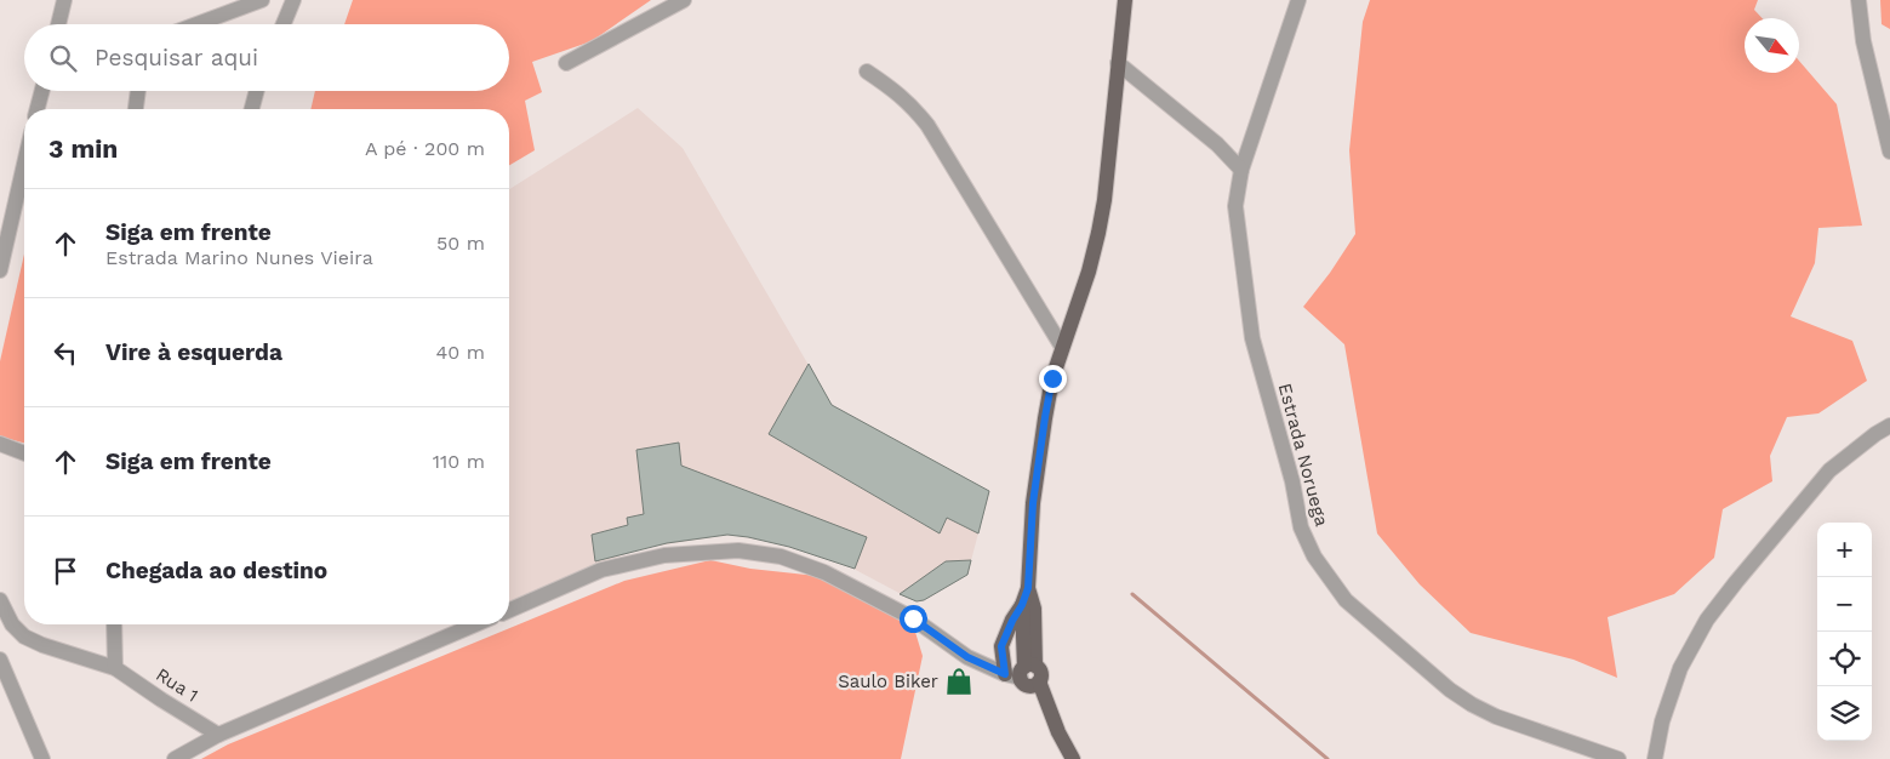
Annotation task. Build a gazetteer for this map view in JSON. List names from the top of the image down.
{
  "streets": {
    "street": ["Estrada Noruega", "Rua 1"]
  },
  "places": {
    "shop": ["Saulo Biker"]
  },
  "north": "bottom right",
  "page": {
    "search": "Pesquisar aqui",
    "heading": ["3 min", "A pé · 200 m"],
    "list": [
      ["Siga em frente", "Estrada Marino Nunes Vieira", "50 m"],
      ["Vire à esquerda", "40 m"],
      ["Siga em frente", "110 m"],
      "Chegada ao destino"
    ],
    "map_buttons": ["+", "−"]
  }
}
